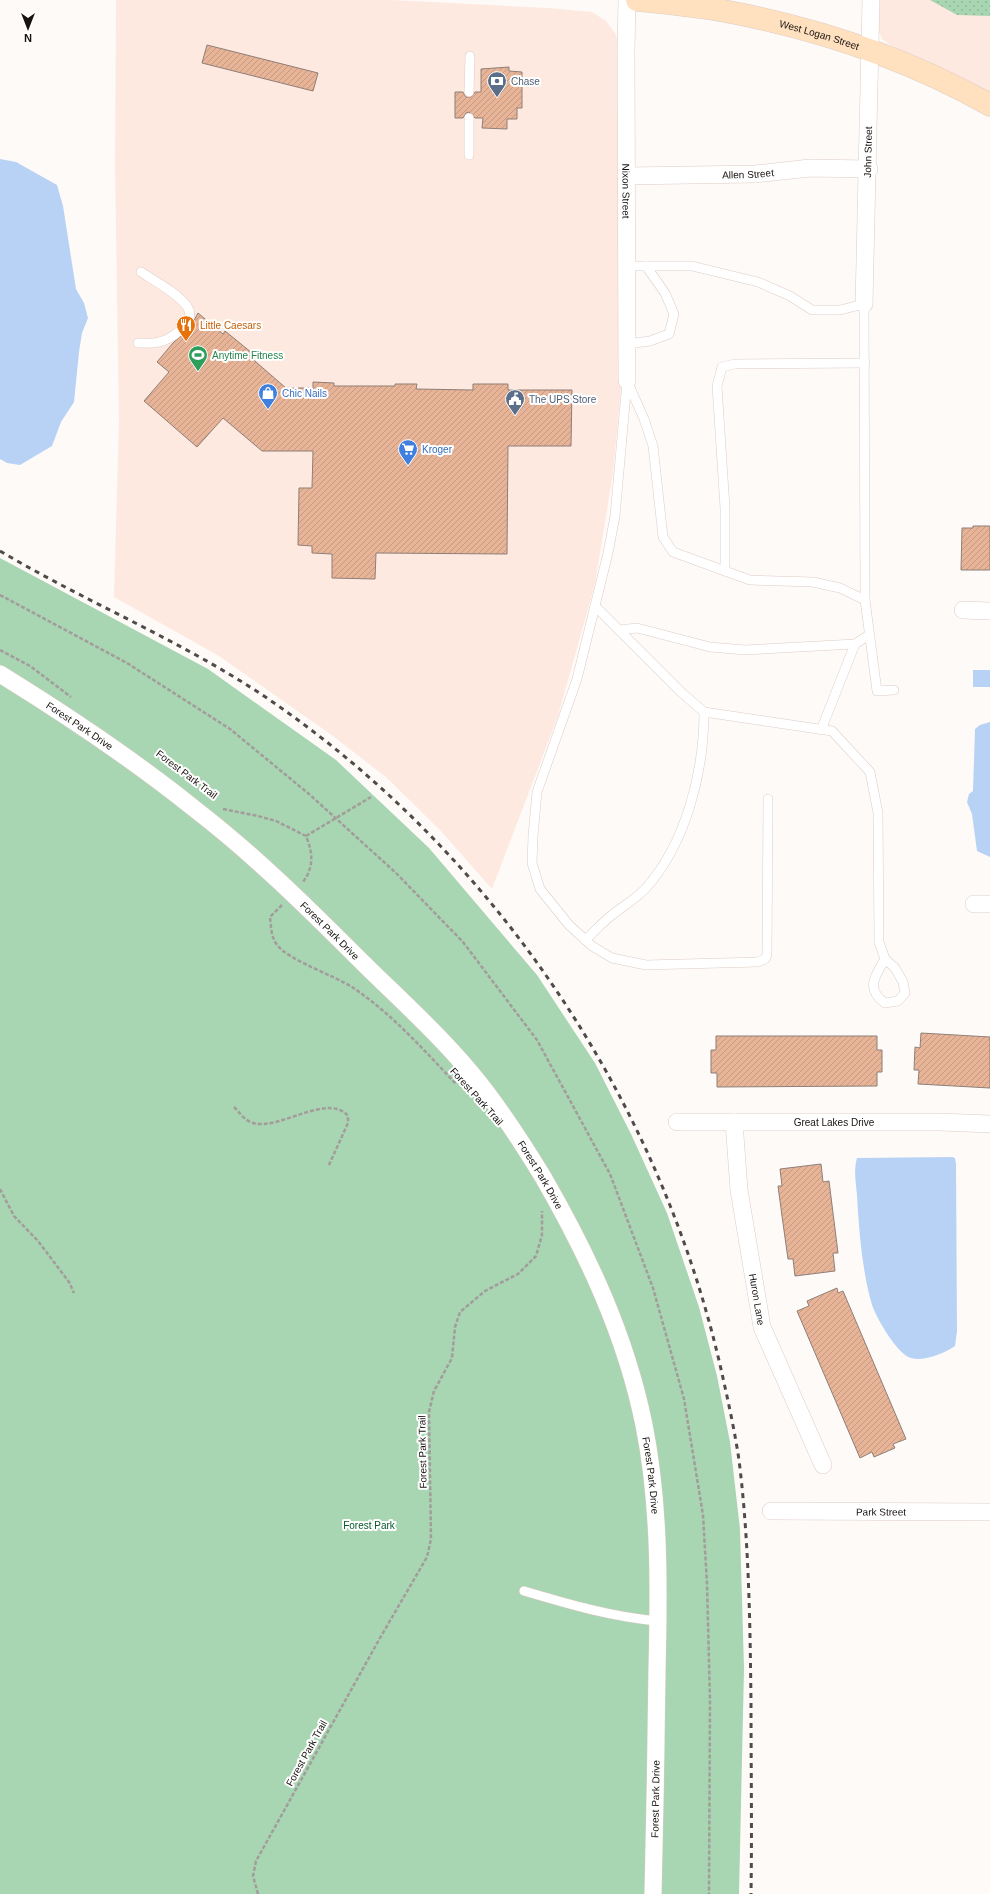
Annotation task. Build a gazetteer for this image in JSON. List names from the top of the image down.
{
  "streets": {
    "street": [
      "West Logan Street",
      "John Street",
      "Allen Street",
      "Nixon Street",
      "Forest Park Drive",
      "Great Lakes Drive",
      "Huron Lane",
      "Park Street"
    ],
    "path": ["Forest Park Trail"]
  },
  "crossings": [
    ["West Logan Street", "John Street"],
    ["John Street", "Allen Street"],
    ["Allen Street", "Nixon Street"],
    ["Forest Park Drive", "Forest Park Trail"],
    ["Great Lakes Drive", "Huron Lane"]
  ],
  "parks": ["Forest Park"],
  "places": {
    "bank": ["Chase"],
    "restaurant": ["Little Caesars"],
    "sports": ["Anytime Fitness"],
    "shop": ["Chic Nails"],
    "public building": ["The UPS Store"],
    "supermarket": ["Kroger"]
  },
  "north": "bottom"
}
